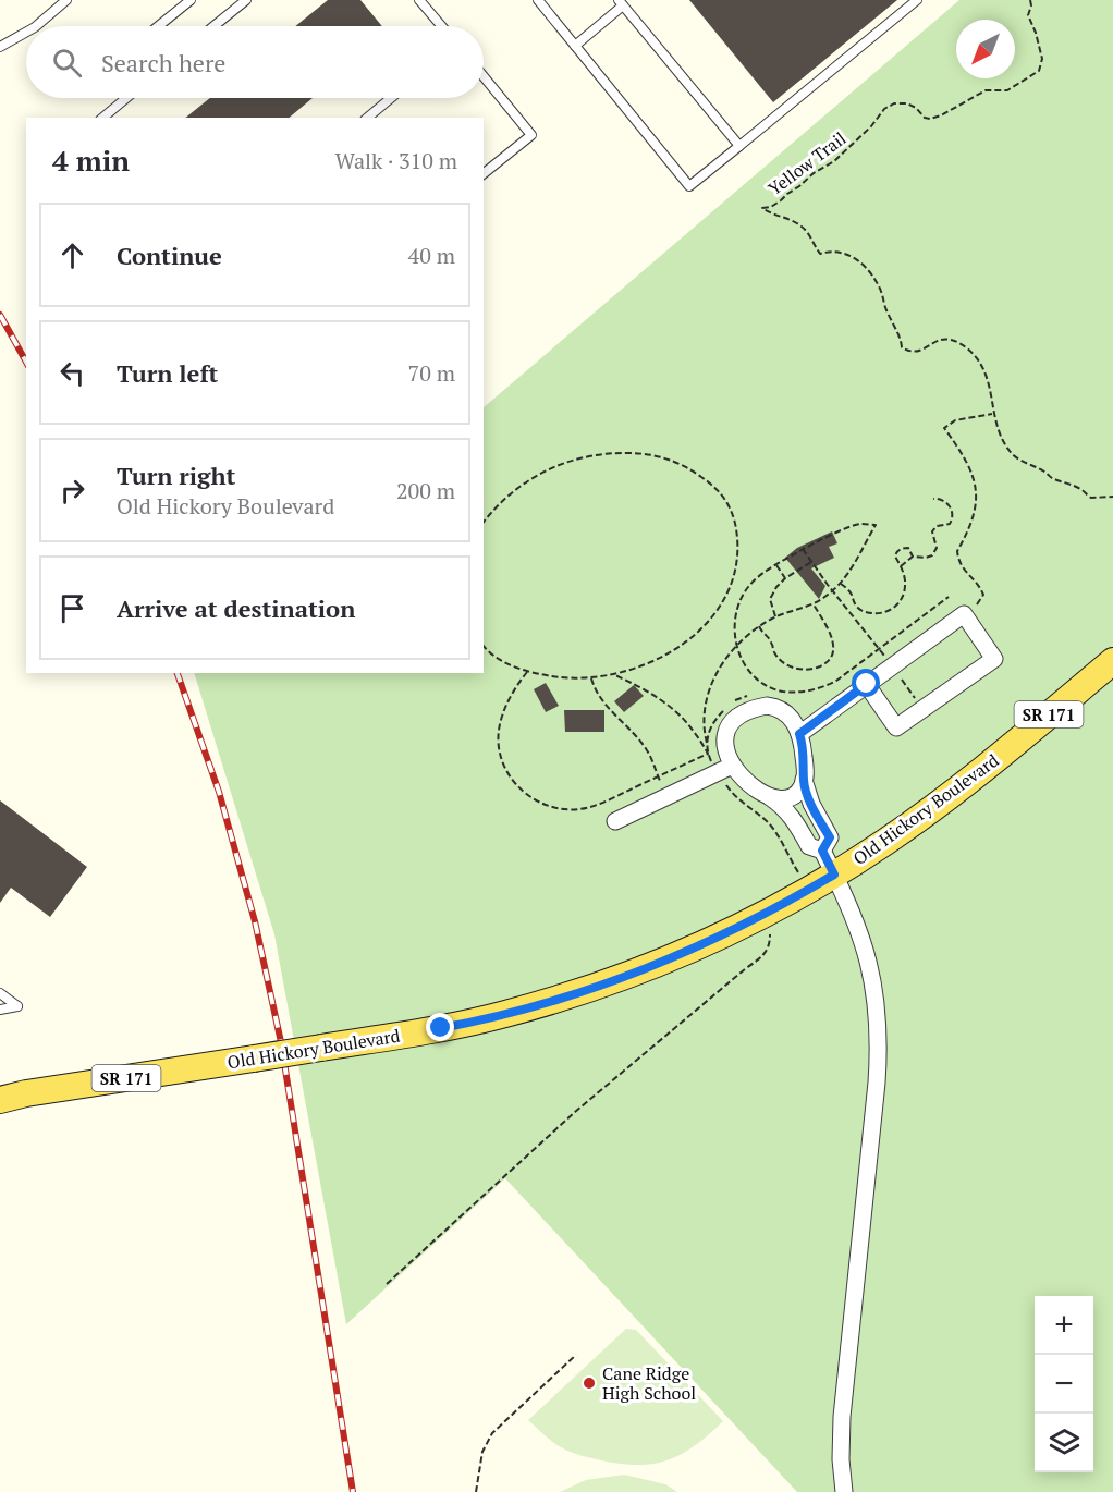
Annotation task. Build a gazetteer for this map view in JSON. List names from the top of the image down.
{
  "streets": {
    "main road": ["SR 171", "Old Hickory Boulevard"],
    "path": ["Yellow Trail"]
  },
  "places": ["Cane Ridge High School"],
  "north": "bottom left",
  "page": {
    "search": "Search here",
    "heading": ["4 min", "Walk · 310 m"],
    "list": [
      ["Continue", "40 m"],
      ["Turn left", "70 m"],
      ["Turn right", "Old Hickory Boulevard", "200 m"],
      "Arrive at destination"
    ],
    "map_buttons": ["+", "−"]
  }
}
